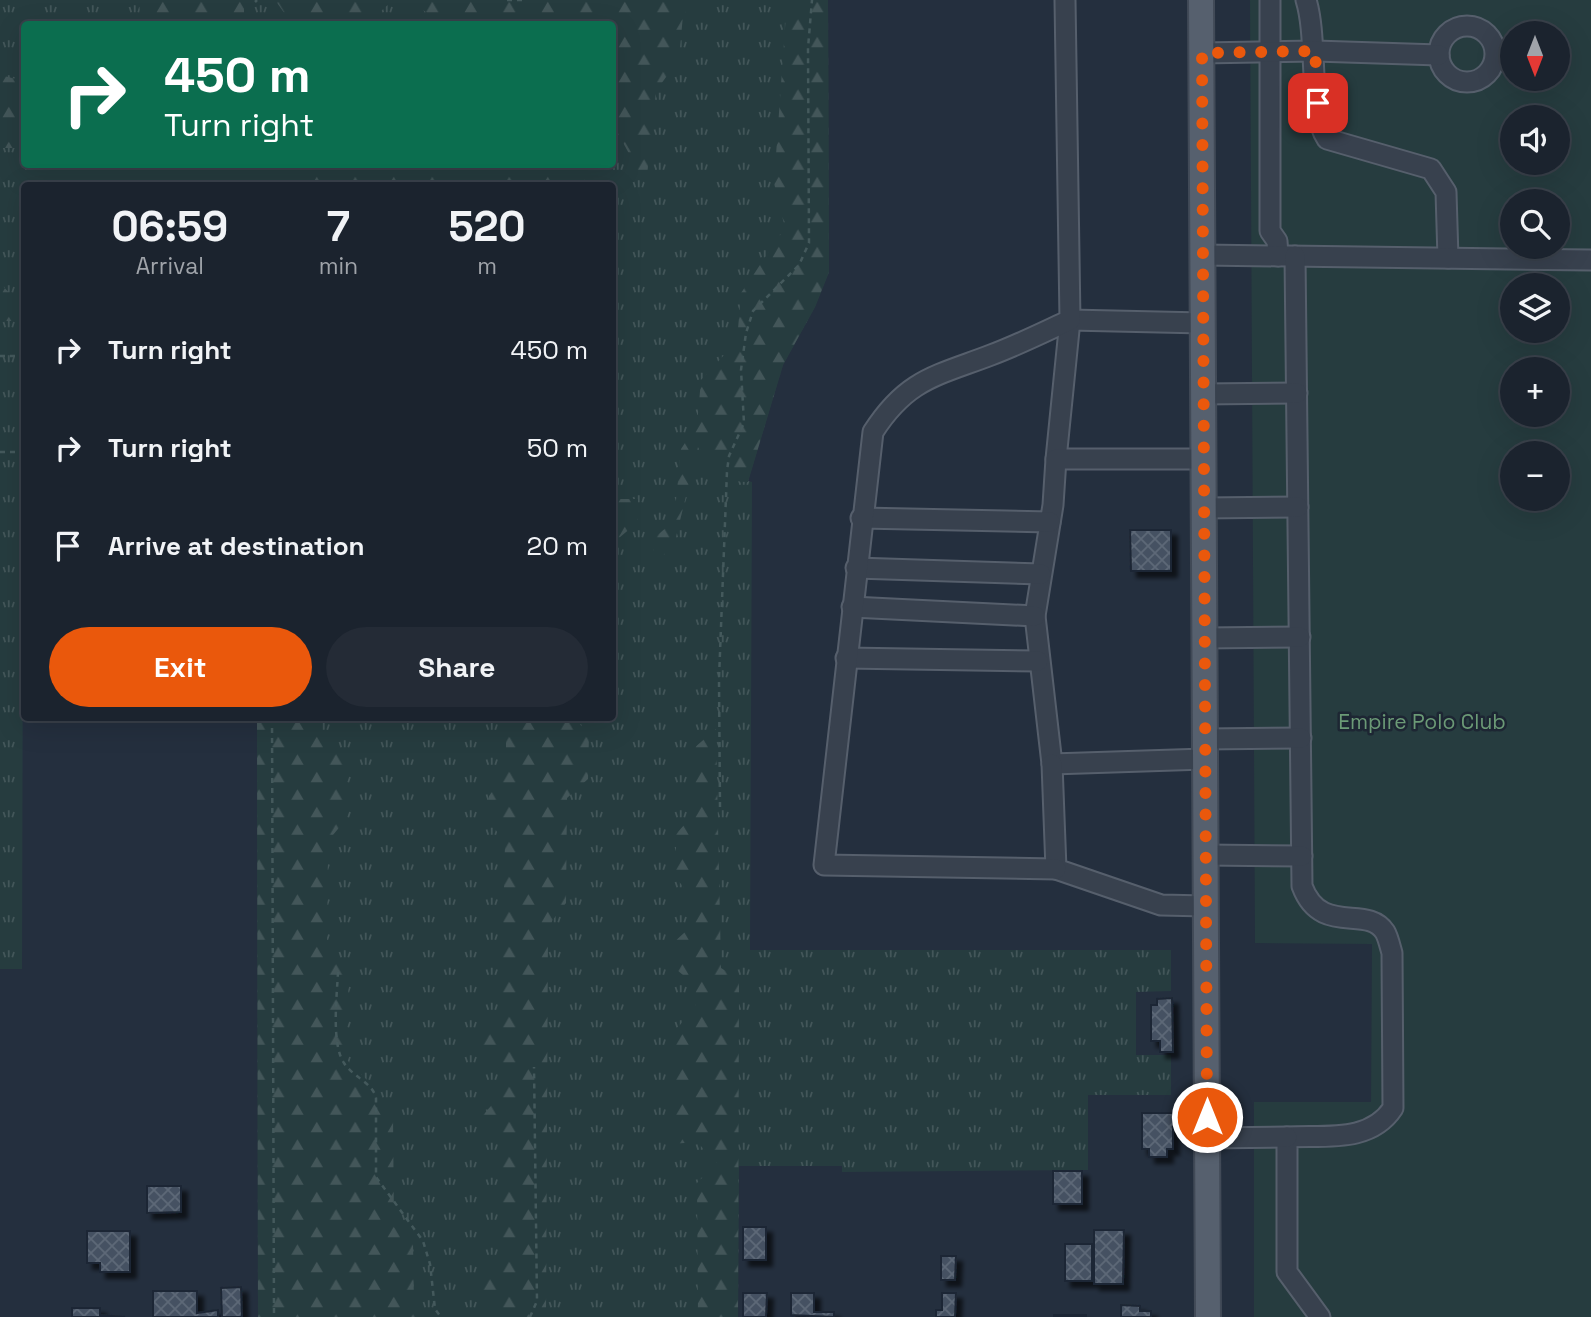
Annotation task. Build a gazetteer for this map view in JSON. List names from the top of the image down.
{
  "parks": ["Empire Polo Club"],
  "north": "bottom",
  "page": {
    "map_buttons": ["+", "−"],
    "turn": ["450 m", "Turn right"],
    "eta": [
      "06:59",
      "Arrival",
      "7",
      "min",
      "520",
      "m"
    ],
    "list": [
      {
        "name": "Turn right",
        "value": "450 m"
      },
      {
        "name": "Turn right",
        "value": "50 m"
      },
      {
        "name": "Arrive at destination",
        "value": "20 m"
      }
    ],
    "buttons": ["Exit", "Share"]
  }
}
